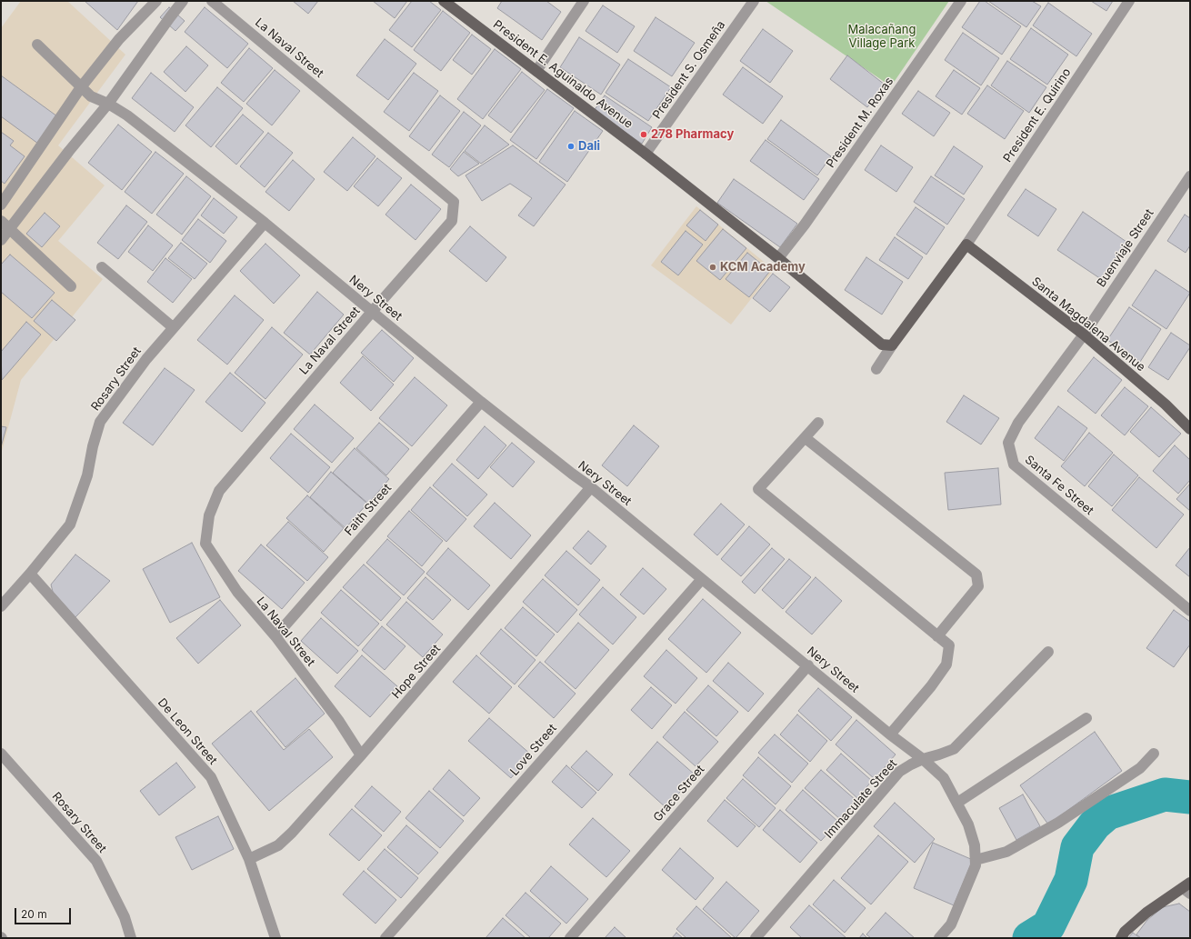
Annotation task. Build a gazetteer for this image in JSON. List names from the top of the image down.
{
  "streets": {
    "main road": ["President E. Aguinaldo Avenue", "Santa Magdalena Avenue"],
    "street": [
      "La Naval Street",
      "President S. Osmeña",
      "President E. Quirino",
      "President M. Roxas",
      "Buenviaje Street",
      "Nery Street",
      "Rosary Street",
      "Santa Fe Street",
      "Faith Street",
      "Hope Street",
      "De Leon Street",
      "Love Street",
      "Grace Street",
      "Immaculate Street"
    ]
  },
  "crossings": [
    ["La Naval Street", "Nery Street"],
    ["La Naval Street", "Faith Street"],
    ["La Naval Street", "Hope Street"],
    ["President S. Osmeña", "President E. Aguinaldo Avenue"],
    ["President E. Aguinaldo Avenue", "President M. Roxas"],
    ["President E. Quirino", "Santa Magdalena Avenue"],
    ["Buenviaje Street", "Santa Magdalena Avenue"],
    ["Buenviaje Street", "Santa Fe Street"],
    ["Nery Street", "Rosary Street"],
    ["Nery Street", "Faith Street"],
    ["Nery Street", "Hope Street"],
    ["Nery Street", "Love Street"],
    ["Nery Street", "Grace Street"],
    ["Nery Street", "Immaculate Street"],
    ["Santa Magdalena Avenue", "Santa Fe Street"],
    ["Rosary Street", "De Leon Street"],
    ["Hope Street", "De Leon Street"]
  ],
  "parks": ["Malacañang Village Park"],
  "places": ["278 Pharmacy", "Dali", "KCM Academy"],
  "scale_bar": "20 m"
}
